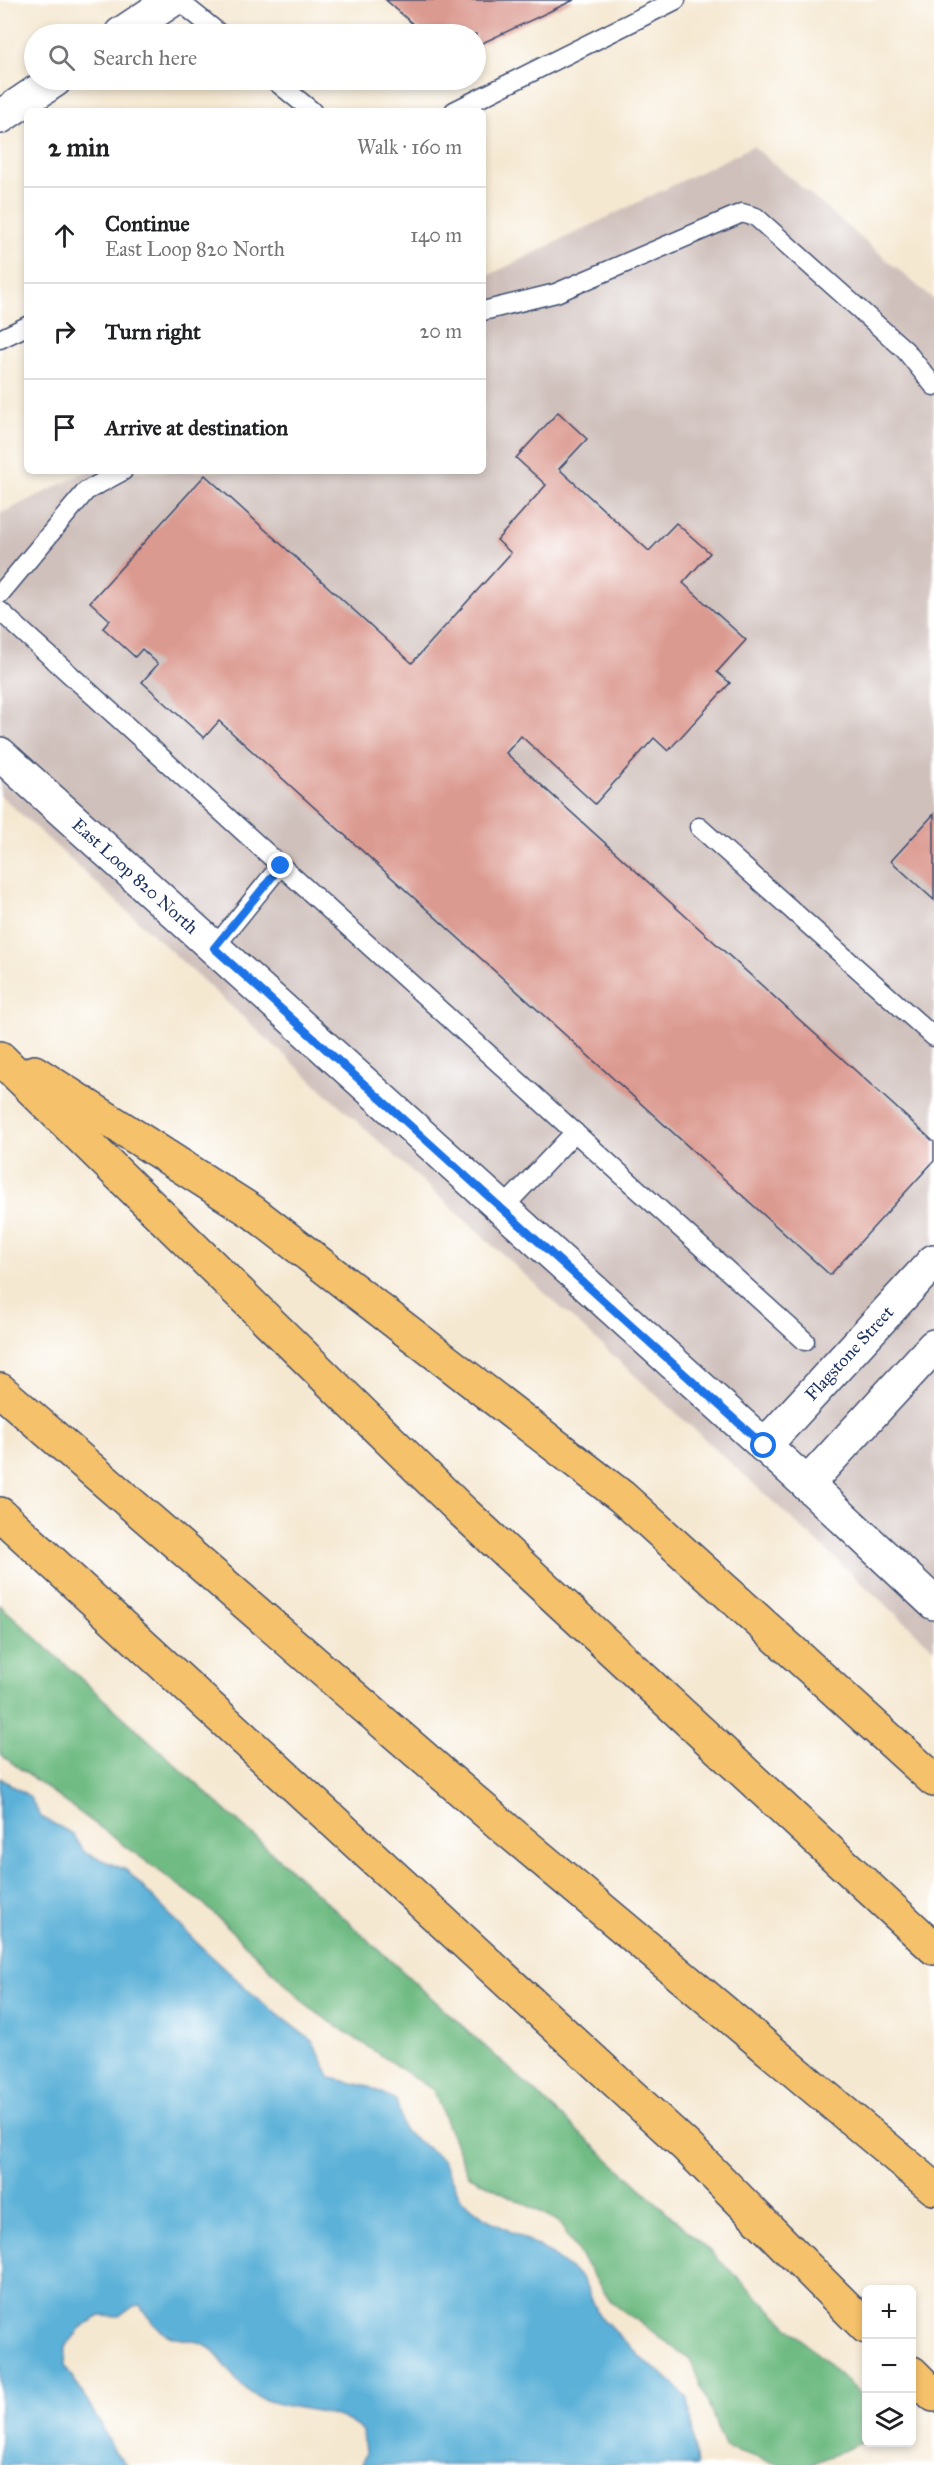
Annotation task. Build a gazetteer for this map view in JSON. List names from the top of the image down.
{
  "streets": {
    "street": ["East Loop 820 North", "Flagstone Street"]
  },
  "crossings": [
    ["East Loop 820 North", "Flagstone Street"]
  ],
  "page": {
    "search": "Search here",
    "heading": ["2 min", "Walk · 160 m"],
    "list": [
      ["Continue", "East Loop 820 North", "140 m"],
      ["Turn right", "20 m"],
      "Arrive at destination"
    ],
    "map_buttons": ["+", "−"]
  }
}
